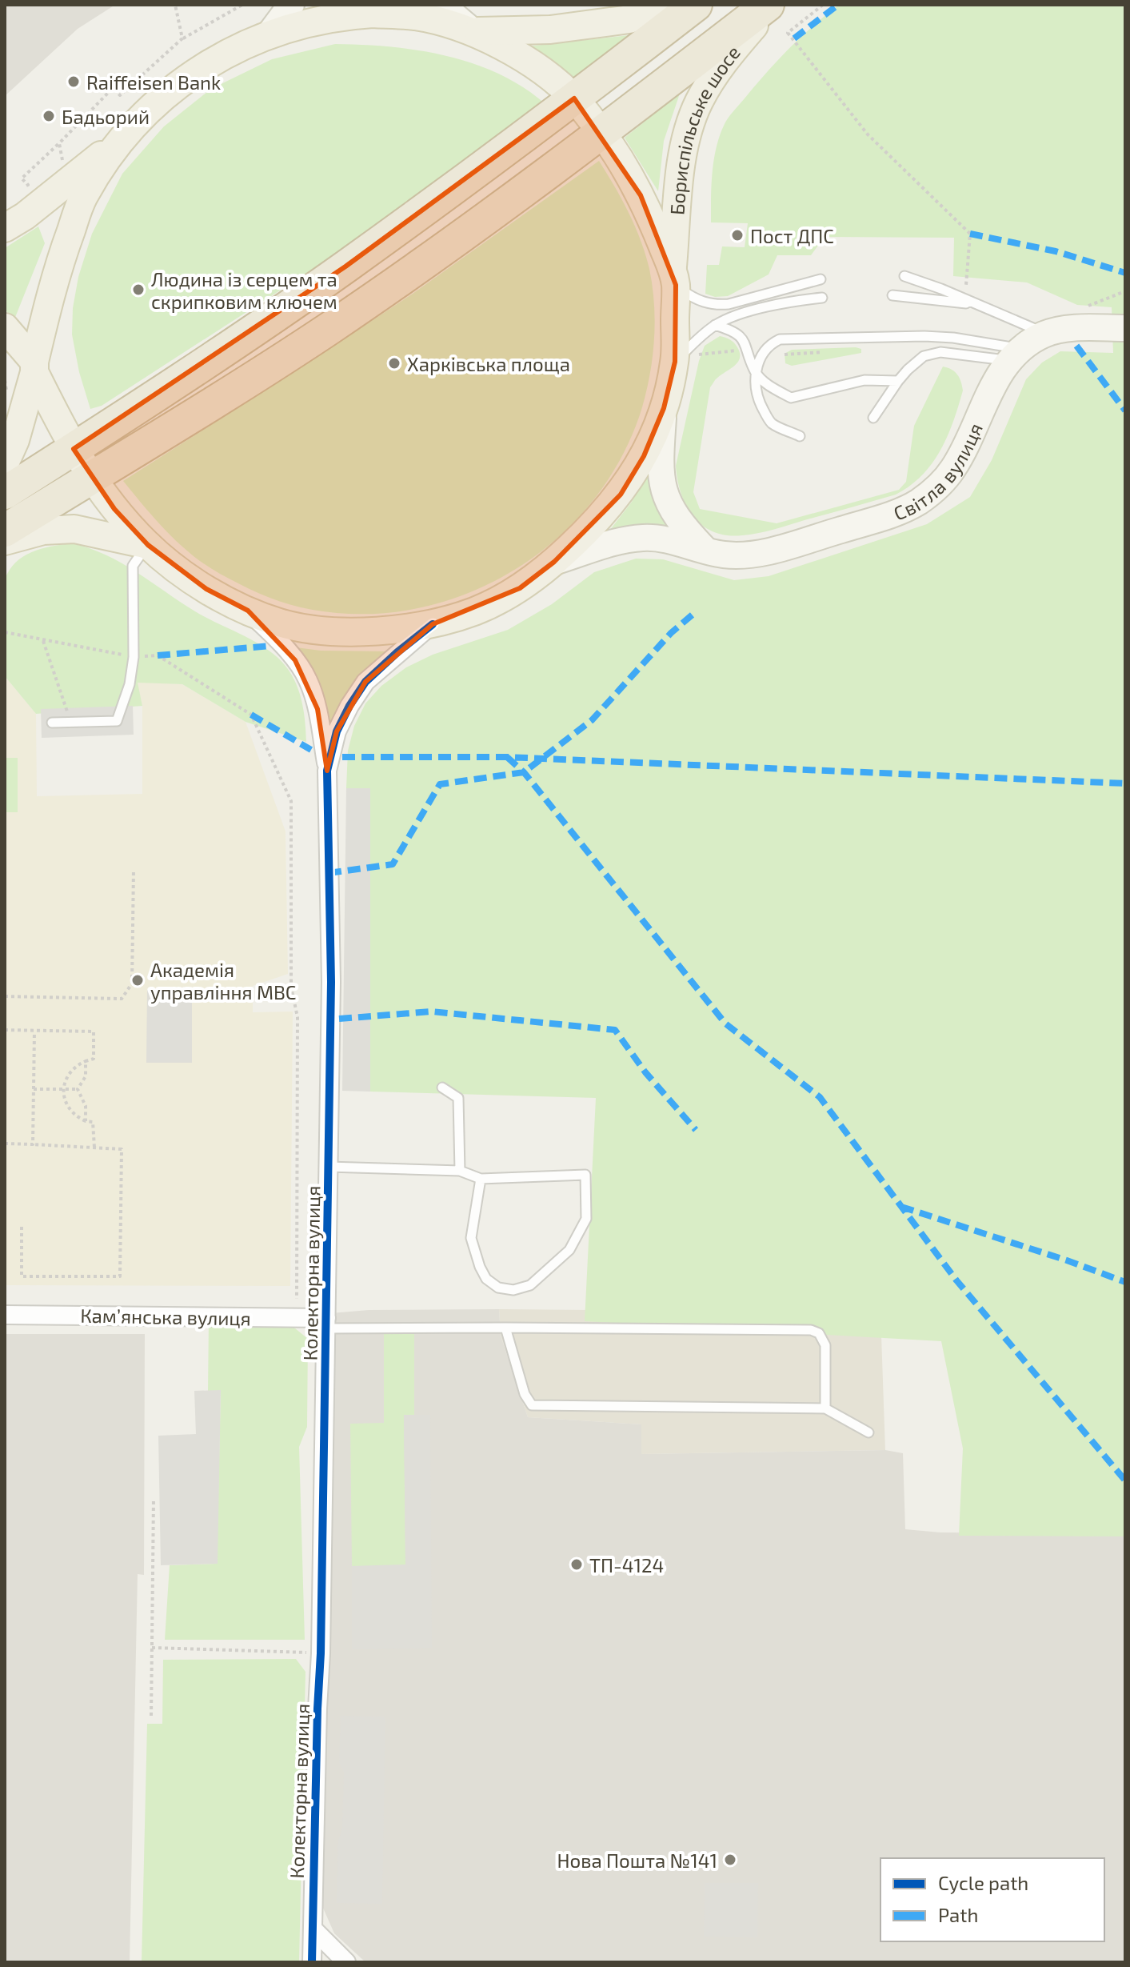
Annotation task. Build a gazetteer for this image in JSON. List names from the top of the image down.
{
  "streets": {
    "highway": ["Бориспільське шосе"],
    "main road": ["Світла вулиця"],
    "street": ["Колекторна вулиця", "Камʼянська вулиця"]
  },
  "crossings": [
    ["Колекторна вулиця", "Камʼянська вулиця"]
  ],
  "places": [
    "Raiffeisen Bank",
    "Бадьорий",
    "Пост ДПС",
    "Людина із серцем та скрипковим ключем",
    "Харківська площа",
    "Академія управління МВС",
    "ТП-4124",
    "Нова Пошта №141"
  ],
  "legend": ["Cycle path", "Path"]
}
